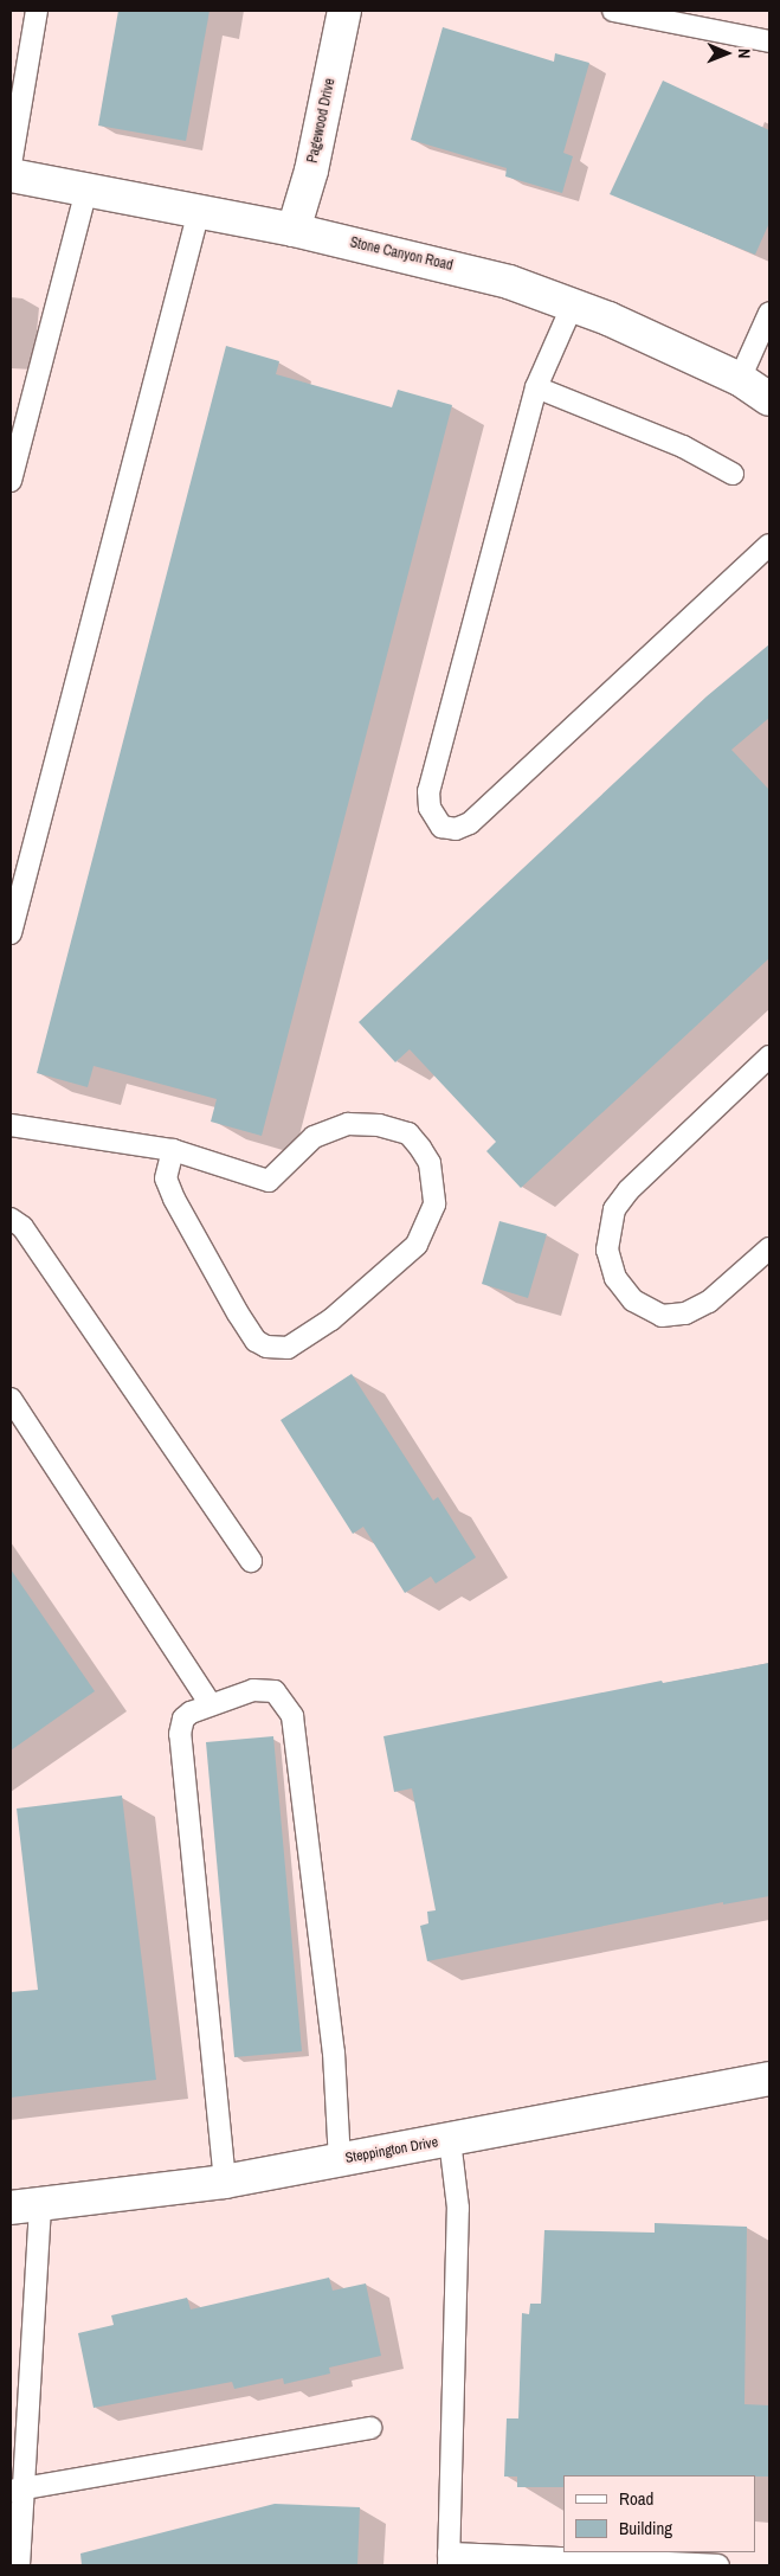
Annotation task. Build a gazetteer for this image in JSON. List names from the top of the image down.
{
  "streets": {
    "street": ["Pagewood Drive", "Stone Canyon Road", "Steppington Drive"]
  },
  "crossings": [
    ["Pagewood Drive", "Stone Canyon Road"]
  ],
  "legend": ["Road", "Building"],
  "north": "right"
}
